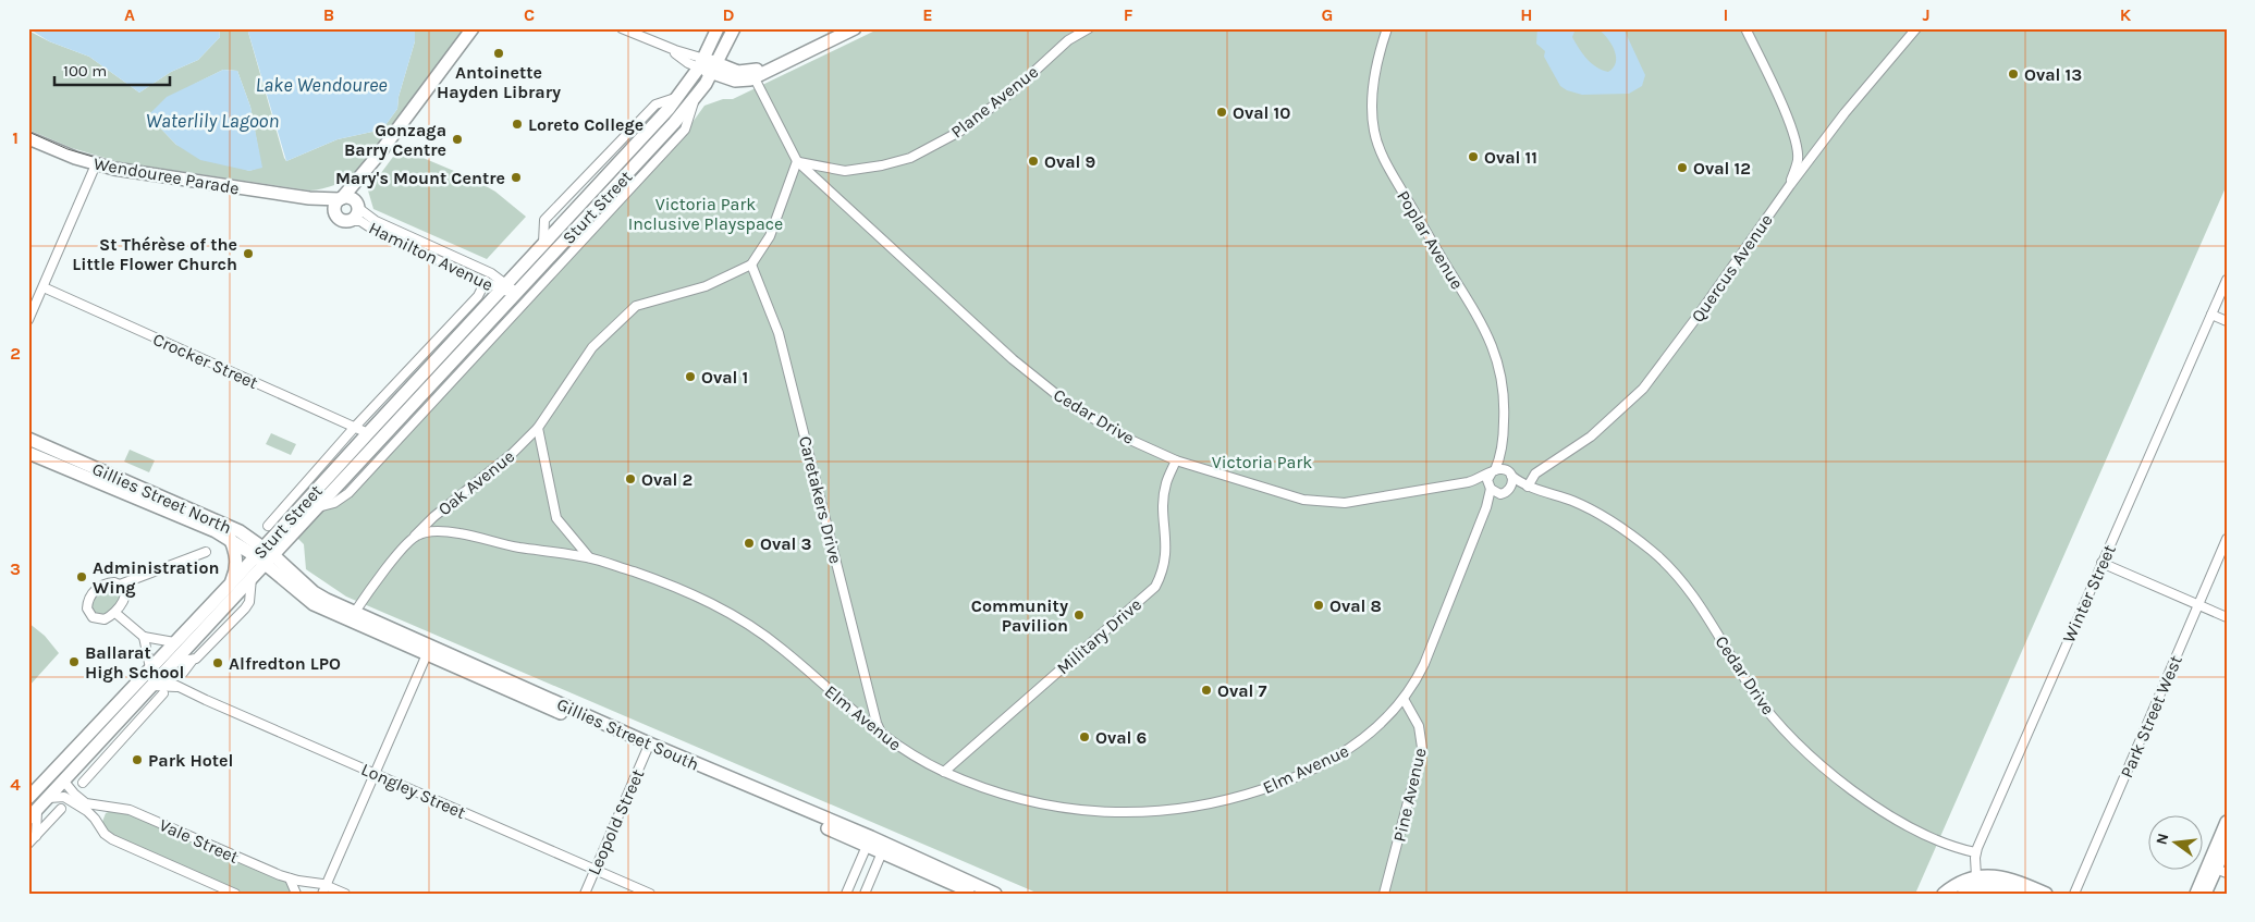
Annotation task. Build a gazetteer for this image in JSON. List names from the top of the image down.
{
  "streets": {
    "main road": [
      "Wendouree Parade",
      "Sturt Street",
      "Gillies Street North",
      "Gillies Street South"
    ],
    "street": [
      "Plane Avenue",
      "Poplar Avenue",
      "Hamilton Avenue",
      "Quercus Avenue",
      "Crocker Street",
      "Cedar Drive",
      "Oak Avenue",
      "Caretakers Drive",
      "Winter Street",
      "Military Drive",
      "Park Street West",
      "Elm Avenue",
      "Longley Street",
      "Pine Avenue",
      "Leopold Street",
      "Vale Street"
    ]
  },
  "crossings": [
    ["Plane Avenue", "Cedar Drive"],
    ["Wendouree Parade", "Hamilton Avenue"],
    ["Sturt Street", "Hamilton Avenue"],
    ["Sturt Street", "Crocker Street"],
    ["Sturt Street", "Gillies Street North"],
    ["Sturt Street", "Gillies Street South"],
    ["Sturt Street", "Longley Street"],
    ["Sturt Street", "Vale Street"],
    ["Poplar Avenue", "Cedar Drive"],
    ["Quercus Avenue", "Cedar Drive"],
    ["Cedar Drive", "Winter Street"],
    ["Cedar Drive", "Military Drive"],
    ["Oak Avenue", "Caretakers Drive"],
    ["Oak Avenue", "Elm Avenue"],
    ["Gillies Street North", "Gillies Street South"],
    ["Caretakers Drive", "Elm Avenue"],
    ["Military Drive", "Elm Avenue"],
    ["Elm Avenue", "Pine Avenue"],
    ["Gillies Street South", "Leopold Street"],
    ["Longley Street", "Leopold Street"]
  ],
  "water": ["Lake Wendouree", "Waterlily Lagoon"],
  "parks": ["Victoria Park Inclusive Playspace", "Victoria Park"],
  "places": [
    "Antoinette Hayden Library",
    "Oval 13",
    "Oval 10",
    "Loreto College",
    "Gonzaga Barry Centre",
    "Oval 11",
    "Oval 9",
    "Oval 12",
    "Mary's Mount Centre",
    "St Thérèse of the Little Flower Church",
    "Oval 1",
    "Oval 2",
    "Oval 3",
    "Administration Wing",
    "Oval 8",
    "Community Pavilion",
    "Ballarat High School",
    "Alfredton LPO",
    "Oval 7",
    "Oval 6",
    "Park Hotel"
  ],
  "scale_bar": "100 m",
  "north": "left",
  "grid": {
    "columns": [
      "A",
      "B",
      "C",
      "D",
      "E",
      "F",
      "G",
      "H",
      "I",
      "J",
      "K"
    ],
    "rows": [
      "1",
      "2",
      "3",
      "4"
    ]
  }
}
